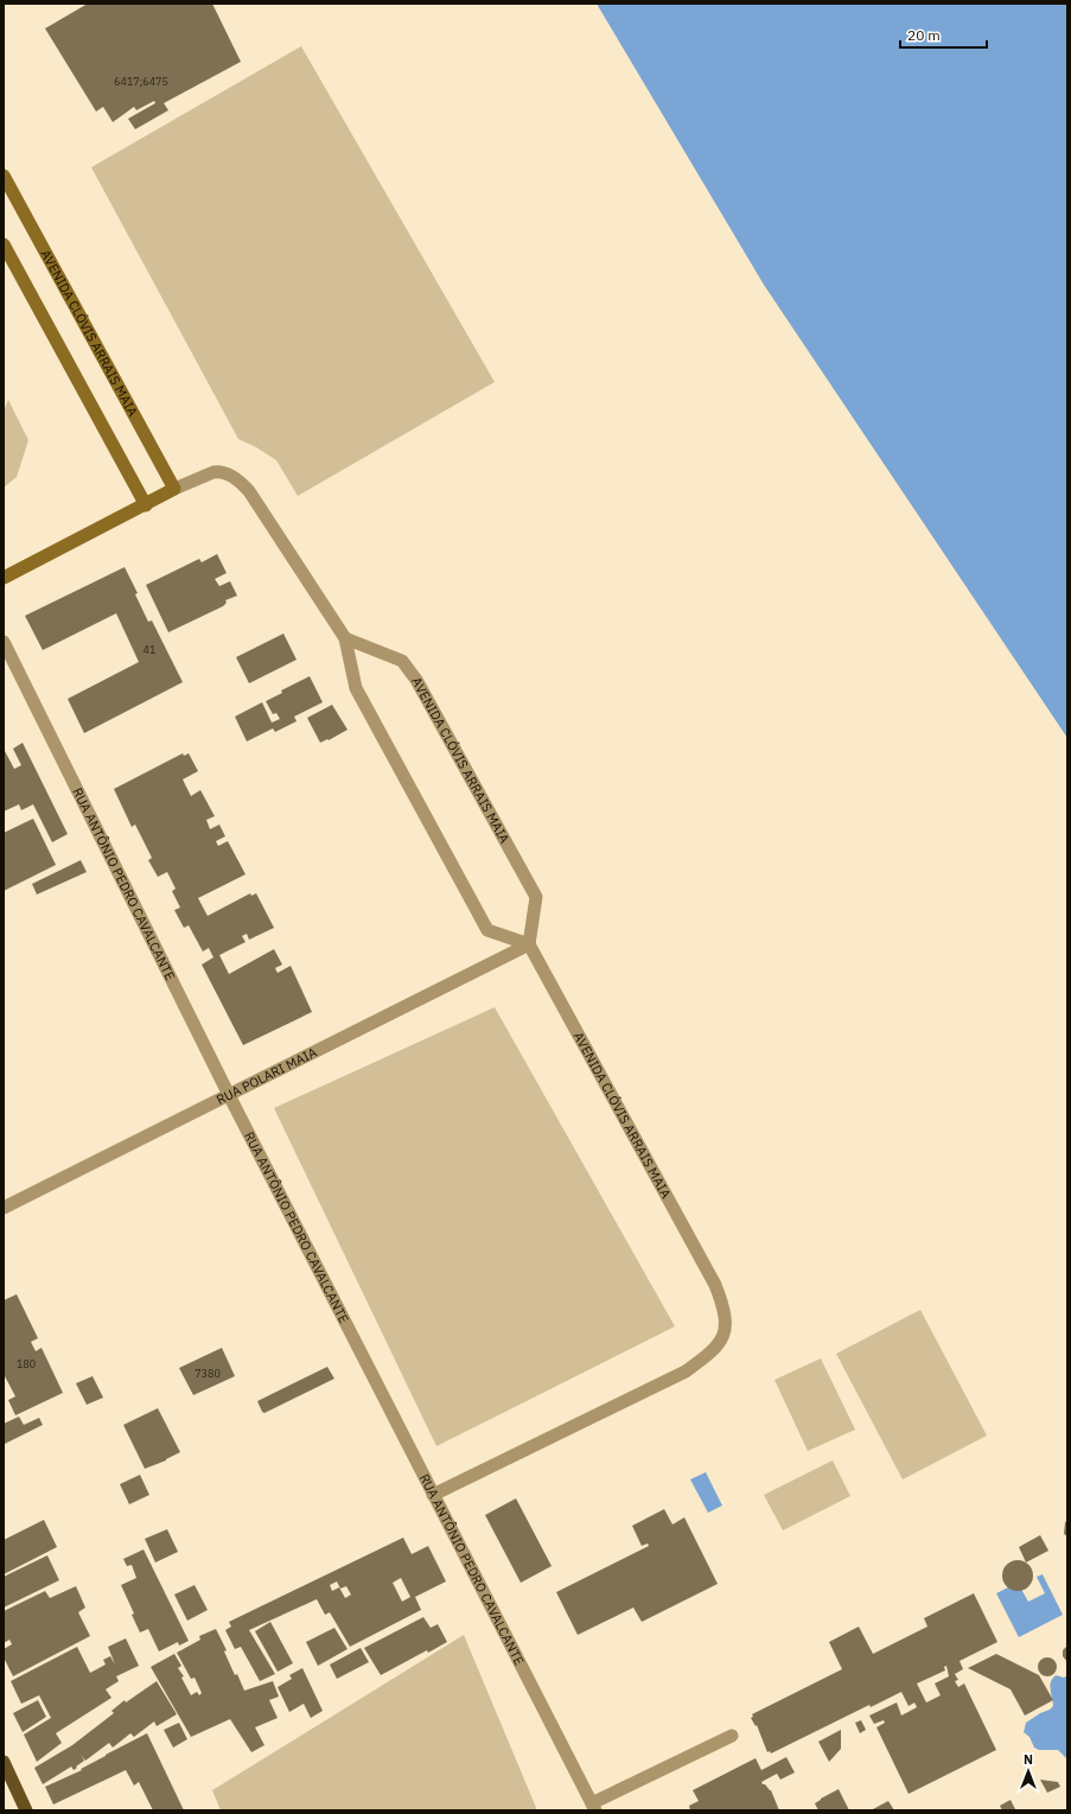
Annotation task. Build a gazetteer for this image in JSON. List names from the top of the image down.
{
  "streets": {
    "main road": ["AVENIDA CLÓVIS ARRAIS MAIA"],
    "street": ["RUA ANTÔNIO PEDRO CAVALCANTE", "RUA POLARI MAIA"]
  },
  "crossings": [
    ["AVENIDA CLÓVIS ARRAIS MAIA", "RUA ANTÔNIO PEDRO CAVALCANTE"],
    ["AVENIDA CLÓVIS ARRAIS MAIA", "RUA POLARI MAIA"],
    ["RUA ANTÔNIO PEDRO CAVALCANTE", "RUA POLARI MAIA"]
  ],
  "house_numbers": [
    "6417;6475",
    "41",
    "180",
    "7380"
  ],
  "scale_bar": "20 m",
  "north": "top"
}
